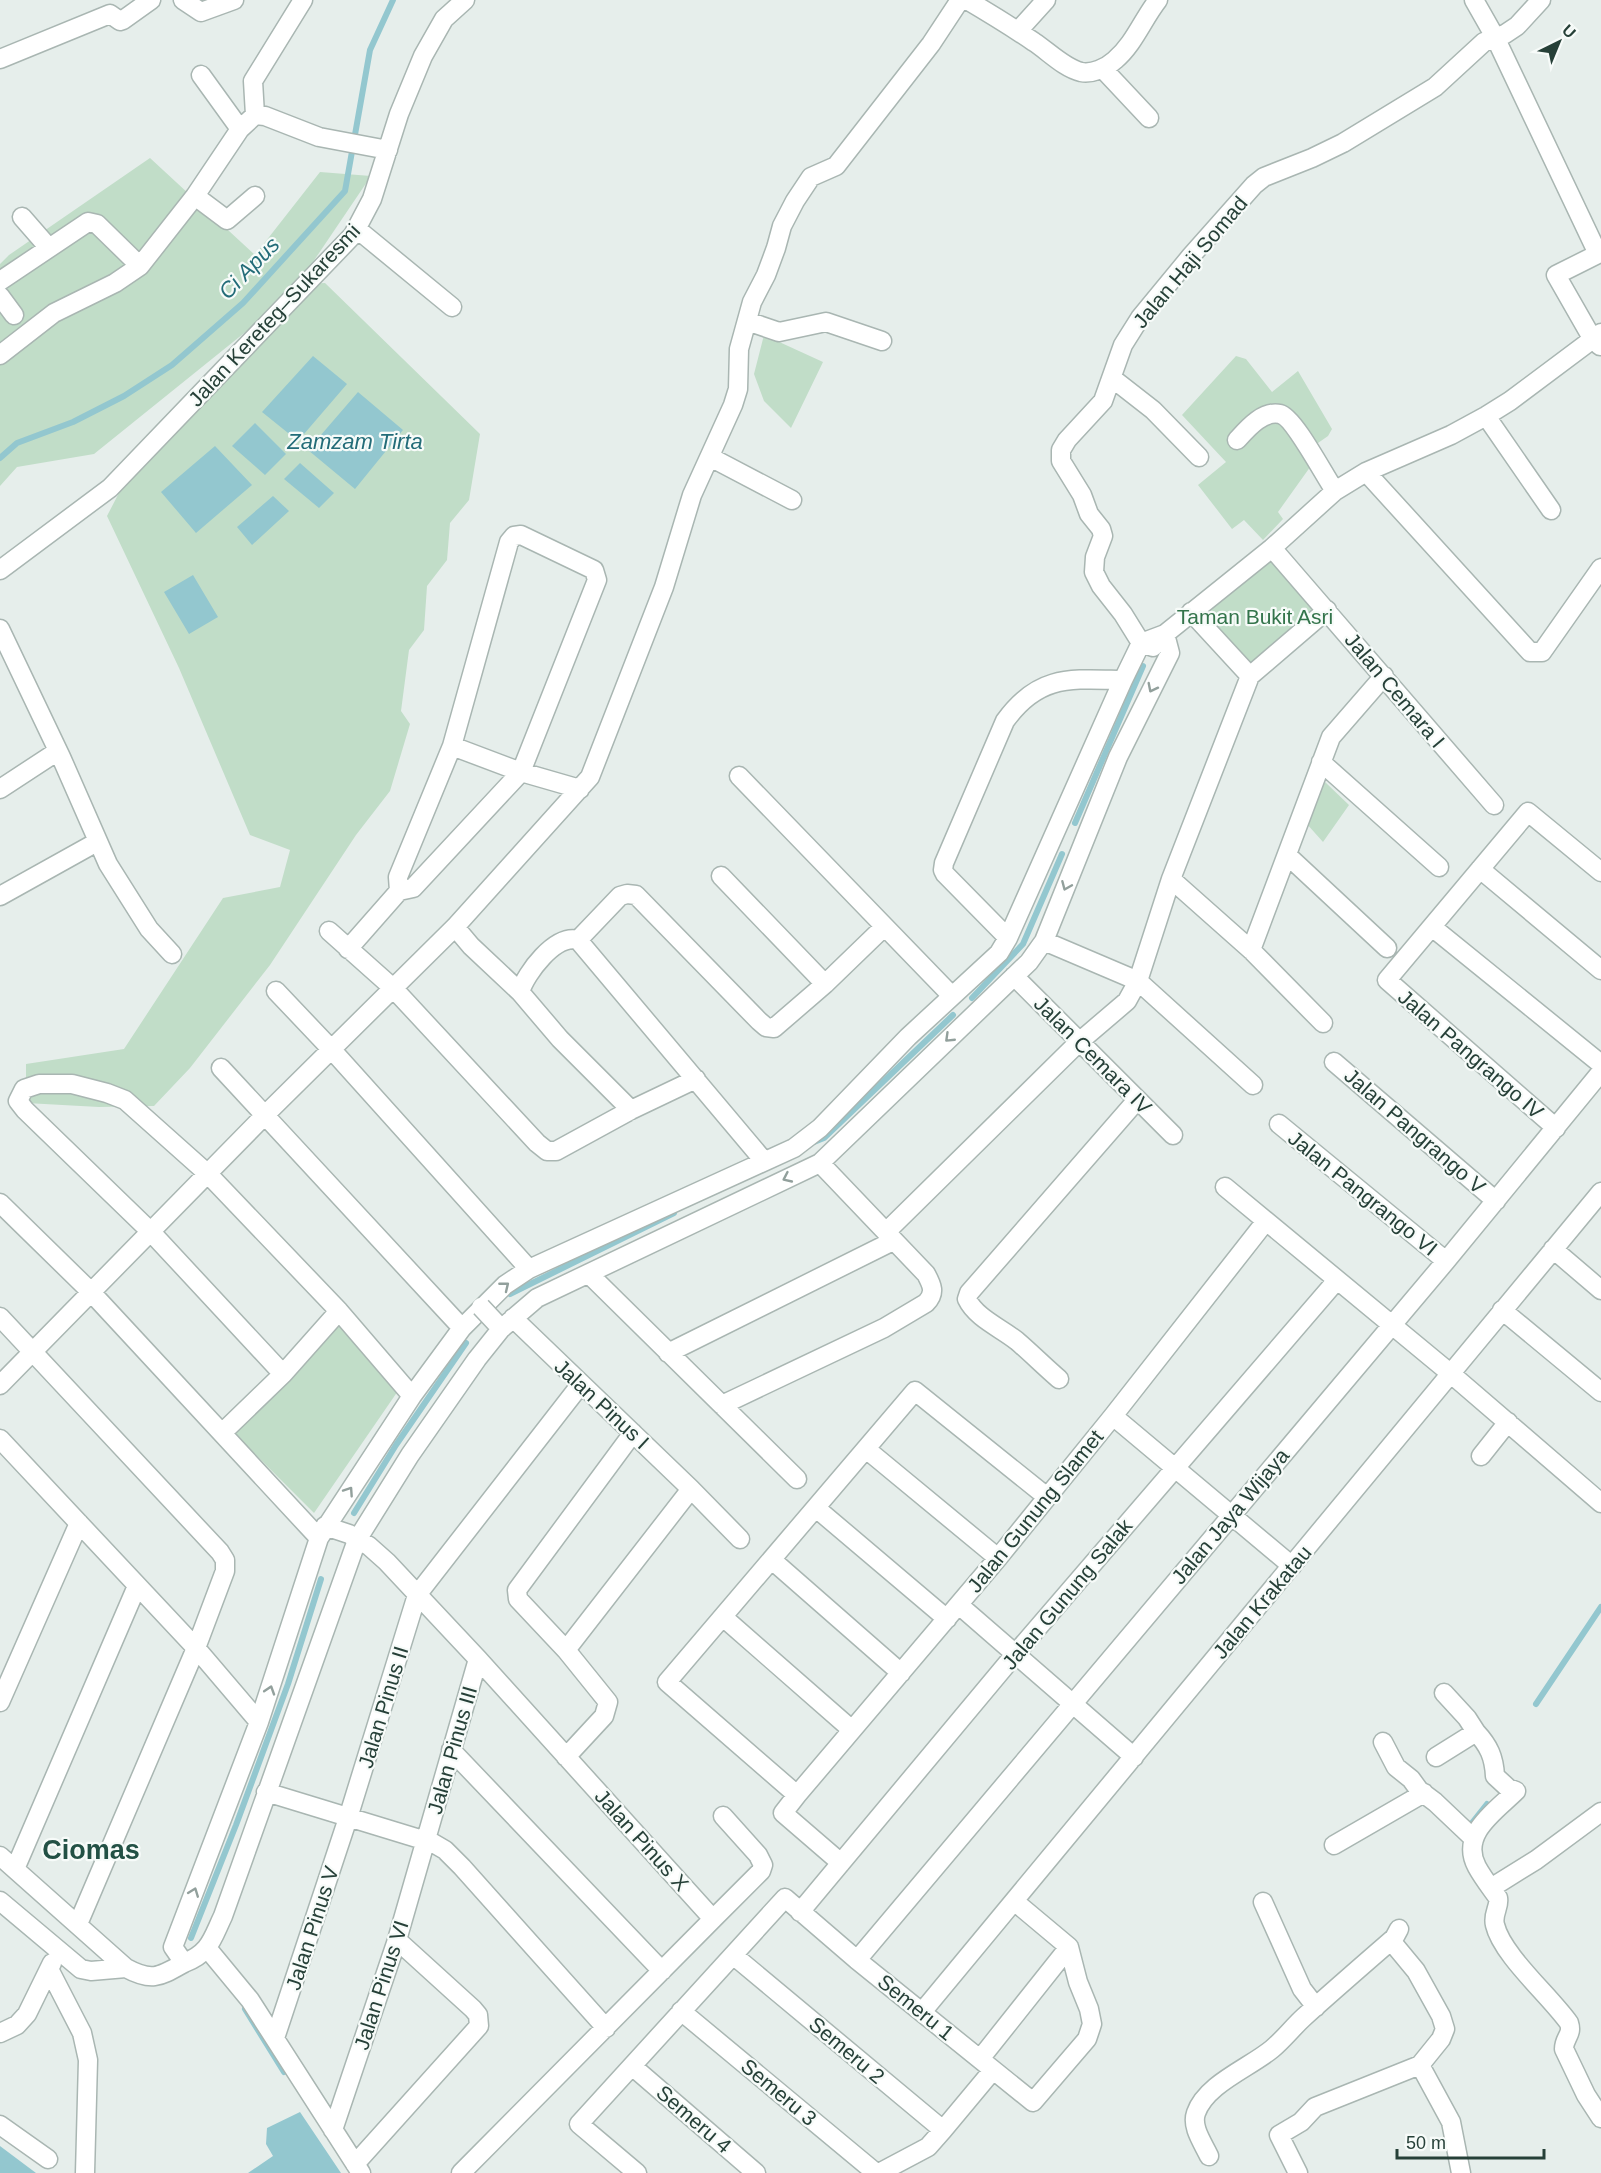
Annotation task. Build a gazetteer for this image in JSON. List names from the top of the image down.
{
  "streets": {
    "street": [
      "Jalan Haji Somad",
      "Jalan Kereteg–Sukaresmi",
      "Jalan Cemara I",
      "Jalan Pangrango IV",
      "Jalan Cemara IV",
      "Jalan Pangrango V",
      "Jalan Pangrango VI",
      "Jalan Pinus I",
      "Jalan Gunung Slamet",
      "Jalan Jaya Wijaya",
      "Jalan Gunung Salak",
      "Jalan Krakatau",
      "Jalan Pinus II",
      "Jalan Pinus III",
      "Jalan Pinus X",
      "Jalan Pinus V",
      "Jalan Pinus VI",
      "Semeru 1",
      "Semeru 2",
      "Semeru 3",
      "Semeru 4"
    ]
  },
  "crossings": [
    ["Jalan Pangrango IV", "Jalan Jaya Wijaya"],
    ["Jalan Pangrango V", "Jalan Jaya Wijaya"],
    ["Jalan Pangrango VI", "Jalan Jaya Wijaya"],
    ["Jalan Jaya Wijaya", "Semeru 1"],
    ["Jalan Gunung Salak", "Semeru 1"],
    ["Jalan Krakatau", "Semeru 1"],
    ["Jalan Pinus II", "Jalan Pinus X"],
    ["Jalan Pinus II", "Jalan Pinus V"],
    ["Jalan Pinus III", "Jalan Pinus X"],
    ["Jalan Pinus III", "Jalan Pinus VI"]
  ],
  "districts": ["Ciomas"],
  "water": ["Ci Apus", "Zamzam Tirta"],
  "parks": ["Taman Bukit Asri"],
  "scale_bar": "50 m",
  "north": "top right"
}
